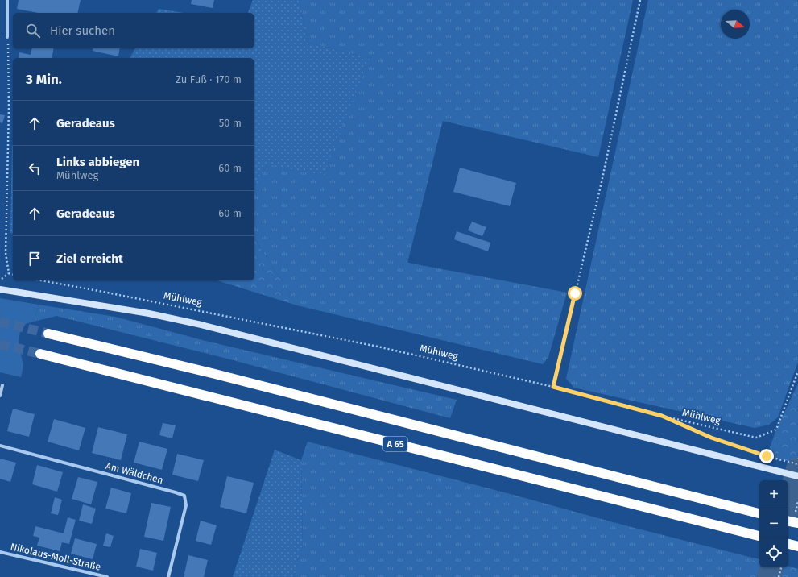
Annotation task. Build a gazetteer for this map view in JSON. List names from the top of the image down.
{
  "streets": {
    "highway": ["A 65"],
    "street": ["Am Wäldchen", "Nikolaus-Moll-Straße"],
    "path": ["Mühlweg"]
  },
  "north": "right",
  "page": {
    "search": "Hier suchen",
    "heading": ["3 Min.", "Zu Fuß · 170 m"],
    "list": [
      ["Geradeaus", "50 m"],
      ["Links abbiegen", "Mühlweg", "60 m"],
      ["Geradeaus", "60 m"],
      "Ziel erreicht"
    ],
    "map_buttons": ["+", "−"]
  }
}
